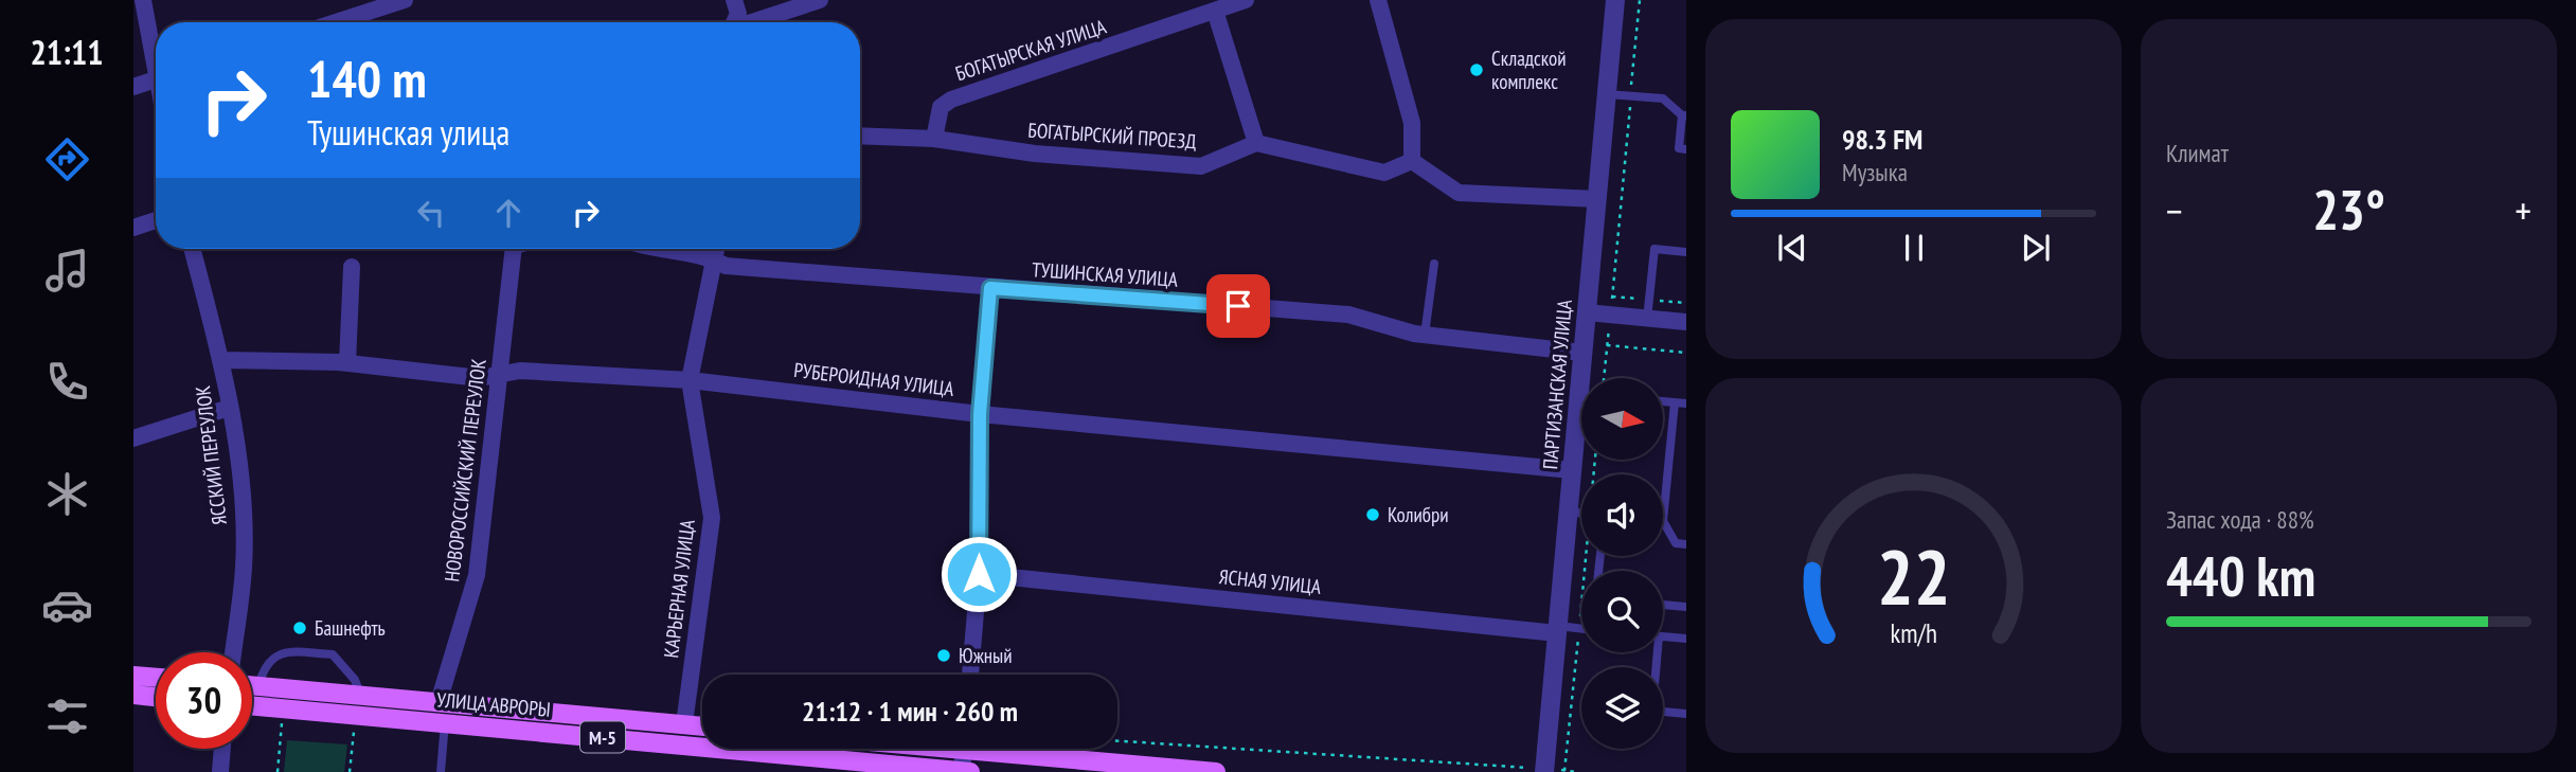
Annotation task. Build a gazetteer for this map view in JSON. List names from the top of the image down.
{
  "streets": {
    "main road": ["УЛИЦА АВРОРЫ", "М-5"],
    "street": [
      "БОГАТЫРСКАЯ УЛИЦА",
      "БОГАТЫРСКИЙ ПРОЕЗД",
      "ТУШИНСКАЯ УЛИЦА",
      "РУБЕРОИДНАЯ УЛИЦА",
      "ПАРТИЗАНСКАЯ УЛИЦА",
      "ЯССКИЙ ПЕРЕУЛОК",
      "НОВОРОССИЙСКИЙ ПЕРЕУЛОК",
      "ЯСНАЯ УЛИЦА",
      "КАРЬЕРНАЯ УЛИЦА"
    ]
  },
  "crossings": [
    ["БОГАТЫРСКАЯ УЛИЦА", "БОГАТЫРСКИЙ ПРОЕЗД"],
    ["ТУШИНСКАЯ УЛИЦА", "ПАРТИЗАНСКАЯ УЛИЦА"],
    ["ТУШИНСКАЯ УЛИЦА", "КАРЬЕРНАЯ УЛИЦА"],
    ["РУБЕРОИДНАЯ УЛИЦА", "ПАРТИЗАНСКАЯ УЛИЦА"],
    ["РУБЕРОИДНАЯ УЛИЦА", "ЯССКИЙ ПЕРЕУЛОК"],
    ["РУБЕРОИДНАЯ УЛИЦА", "НОВОРОССИЙСКИЙ ПЕРЕУЛОК"],
    ["РУБЕРОИДНАЯ УЛИЦА", "КАРЬЕРНАЯ УЛИЦА"],
    ["ПАРТИЗАНСКАЯ УЛИЦА", "ЯСНАЯ УЛИЦА"],
    ["НОВОРОССИЙСКИЙ ПЕРЕУЛОК", "УЛИЦА АВРОРЫ"],
    ["КАРЬЕРНАЯ УЛИЦА", "УЛИЦА АВРОРЫ"]
  ],
  "places": [
    "Складской комплекс",
    "Колибри",
    "Башнефть",
    "Южный"
  ],
  "north": "right",
  "page": {
    "tabs": "21:11",
    "tile": [
      "Климат",
      ["Запас хода · 88%", "440 km"]
    ],
    "turn": ["140 m", "Тушинская улица"],
    "song": ["98.3 FM", "Музыка"],
    "heat": ["−", "23°", "+"],
    "limit": "30",
    "trip": "21:12 · 1 мин · 260 m",
    "gauge": ["22", "km/h"]
  }
}
